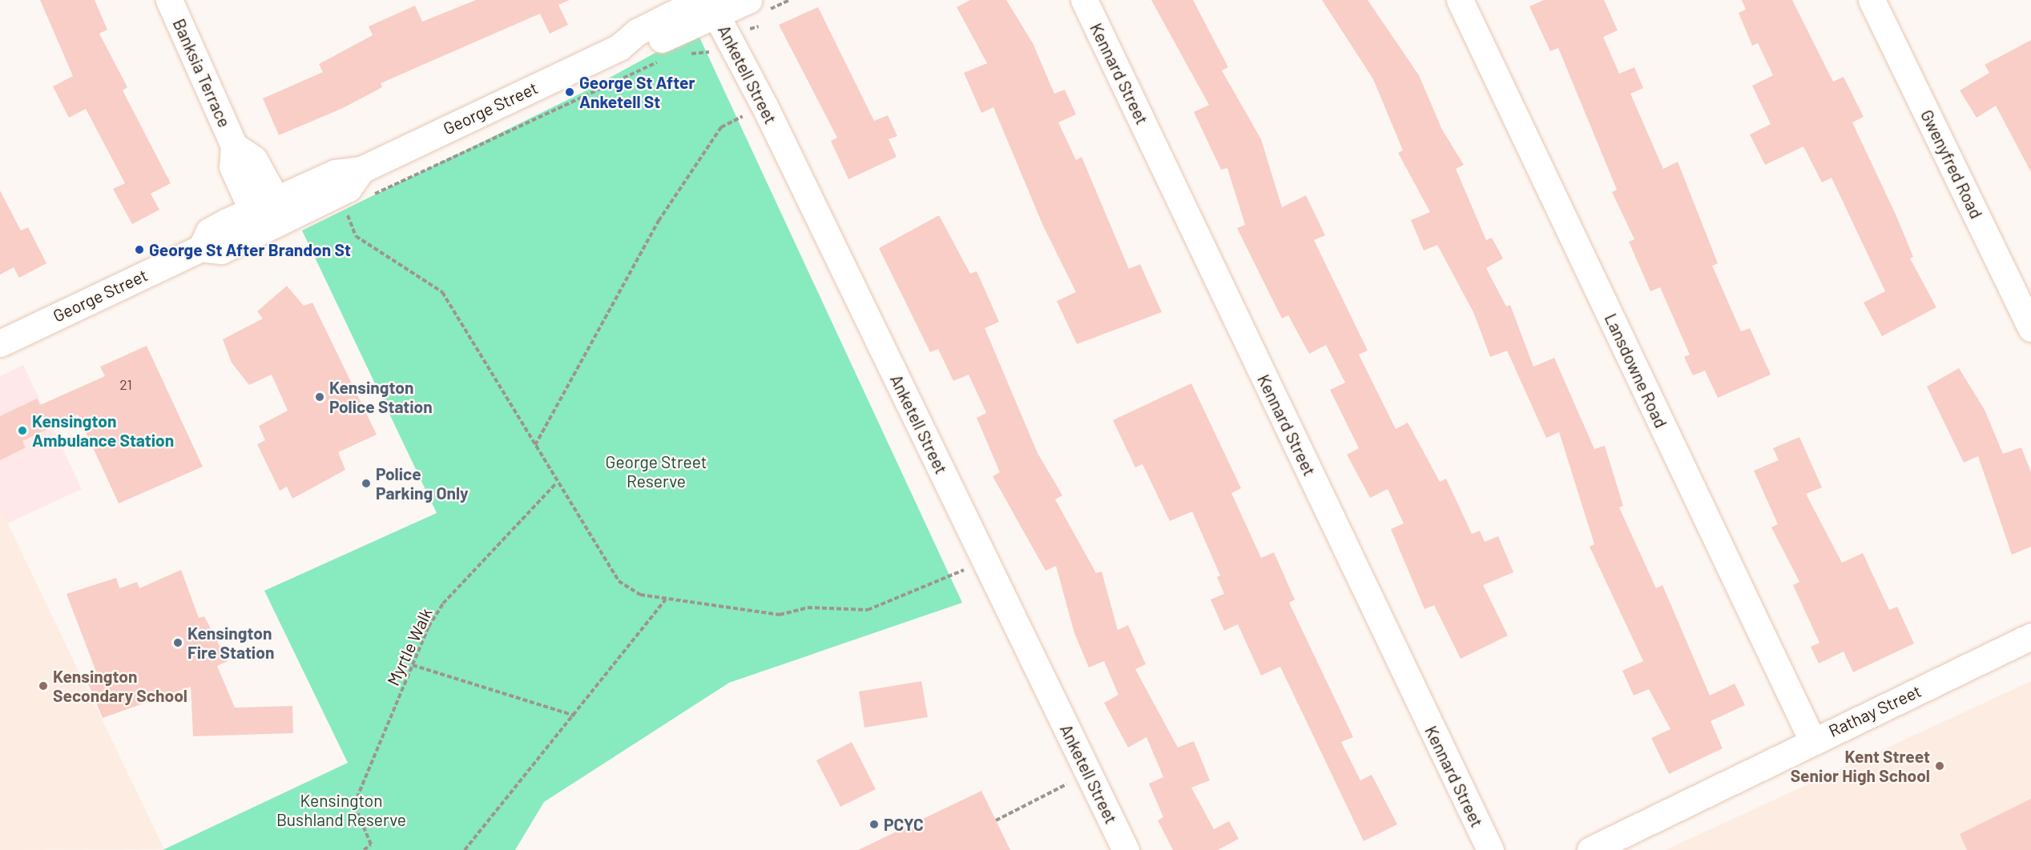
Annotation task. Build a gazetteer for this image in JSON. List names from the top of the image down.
{
  "streets": {
    "street": [
      "Banksia Terrace",
      "Kennard Street",
      "Anketell Street",
      "George Street",
      "Gwenyfred Road",
      "Lansdowne Road",
      "Rathay Street"
    ],
    "path": ["Myrtle Walk"]
  },
  "crossings": [
    ["Banksia Terrace", "George Street"],
    ["Anketell Street", "George Street"],
    ["Lansdowne Road", "Rathay Street"]
  ],
  "parks": ["George Street Reserve", "Kensington Bushland Reserve"],
  "places": [
    "George St After Anketell St",
    "George St After Brandon St",
    "Kensington Police Station",
    "Kensington Ambulance Station",
    "Police Parking Only",
    "Kensington Fire Station",
    "Kensington Secondary School",
    "Kent Street Senior High School",
    "PCYC"
  ],
  "house_numbers": ["21"]
}
